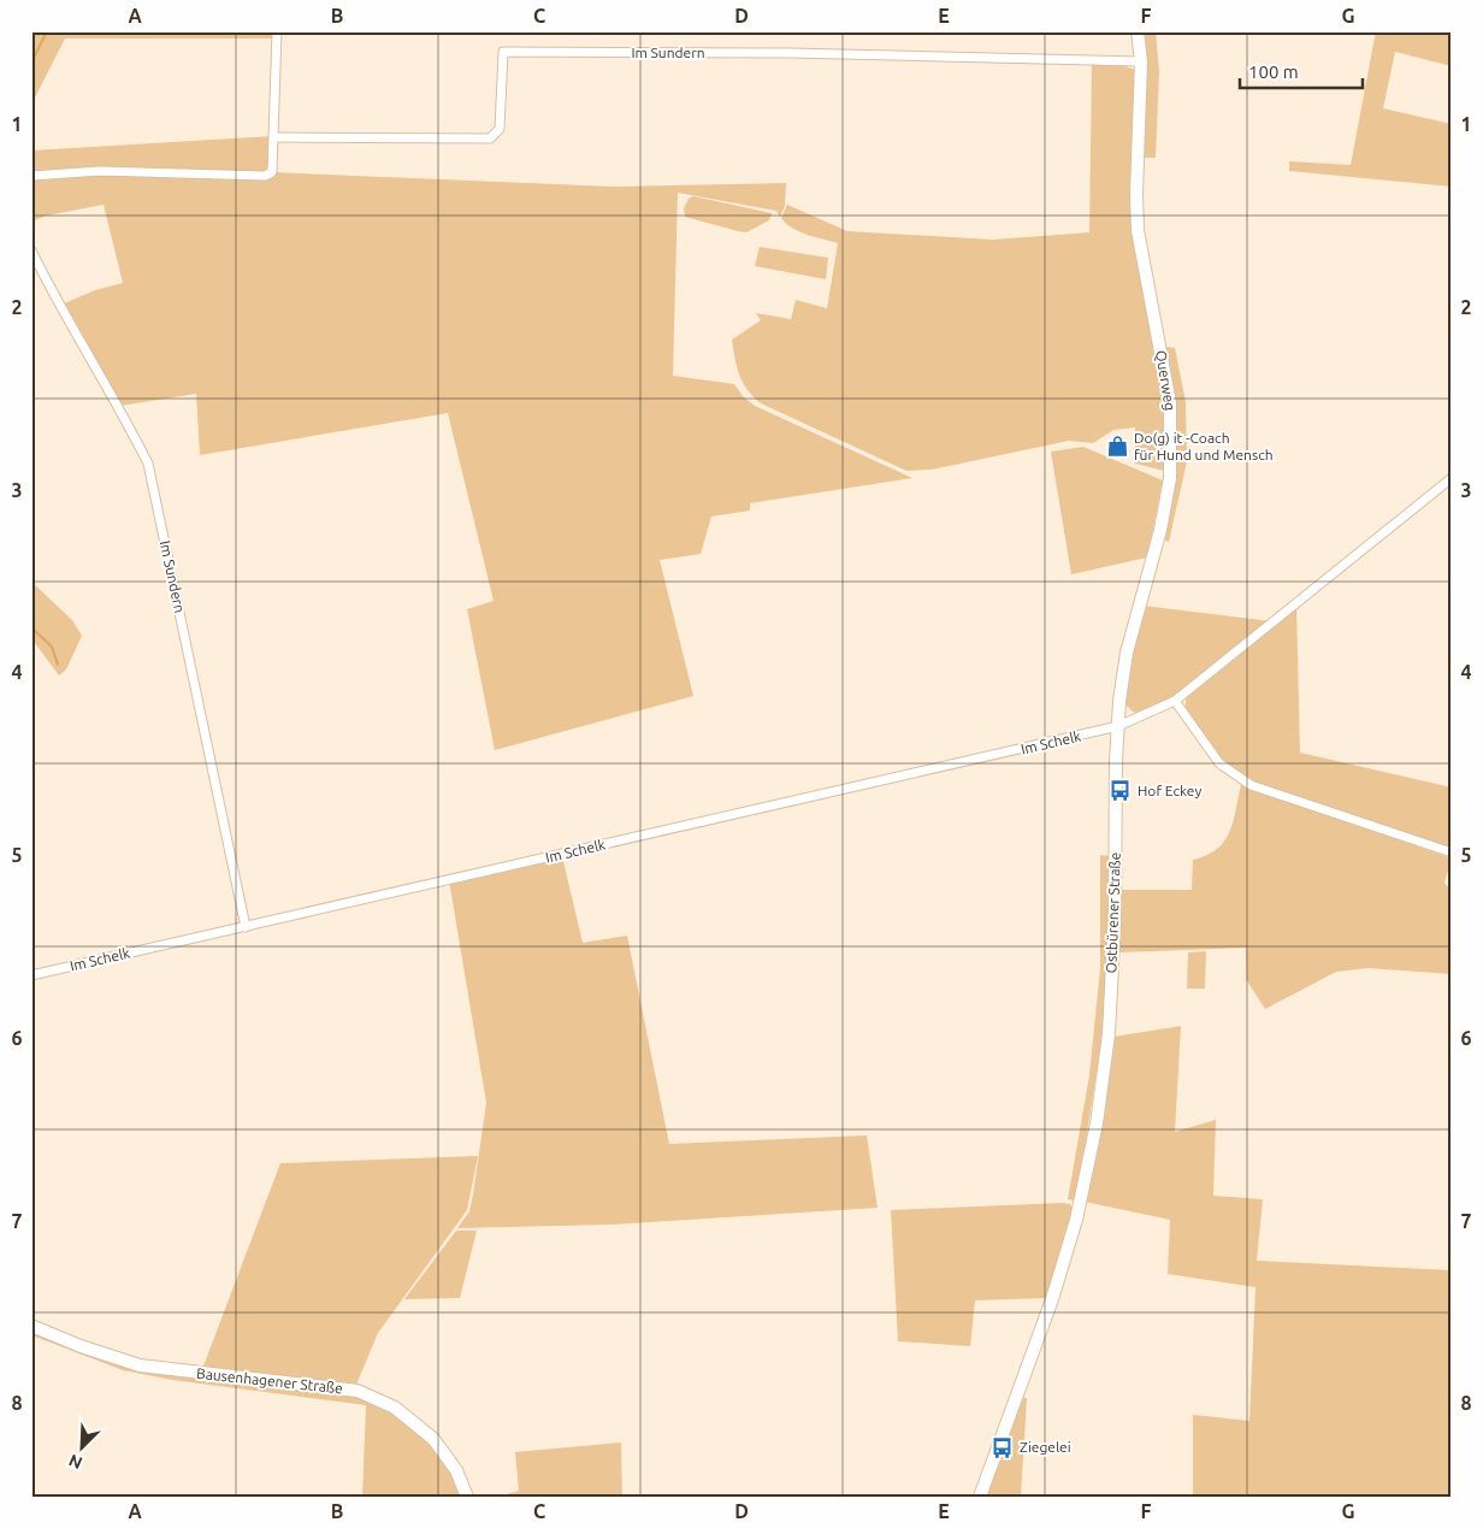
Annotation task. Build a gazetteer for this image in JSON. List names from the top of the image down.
{
  "streets": {
    "street": [
      "Im Sundern",
      "Querweg",
      "Im Schelk",
      "Ostbürener Straße",
      "Bausenhagener Straße"
    ]
  },
  "crossings": [
    ["Im Sundern", "Querweg"],
    ["Im Sundern", "Im Schelk"],
    ["Querweg", "Im Schelk"],
    ["Querweg", "Ostbürener Straße"],
    ["Im Schelk", "Ostbürener Straße"]
  ],
  "places": {
    "shop": ["Do(g) it -Coach für Hund und Mensch"],
    "bus stop": ["Hof Eckey", "Ziegelei"]
  },
  "scale_bar": "100 m",
  "north": "bottom left",
  "grid": {
    "columns": [
      "A",
      "B",
      "C",
      "D",
      "E",
      "F",
      "G"
    ],
    "rows": [
      "1",
      "2",
      "3",
      "4",
      "5",
      "6",
      "7",
      "8"
    ]
  }
}
